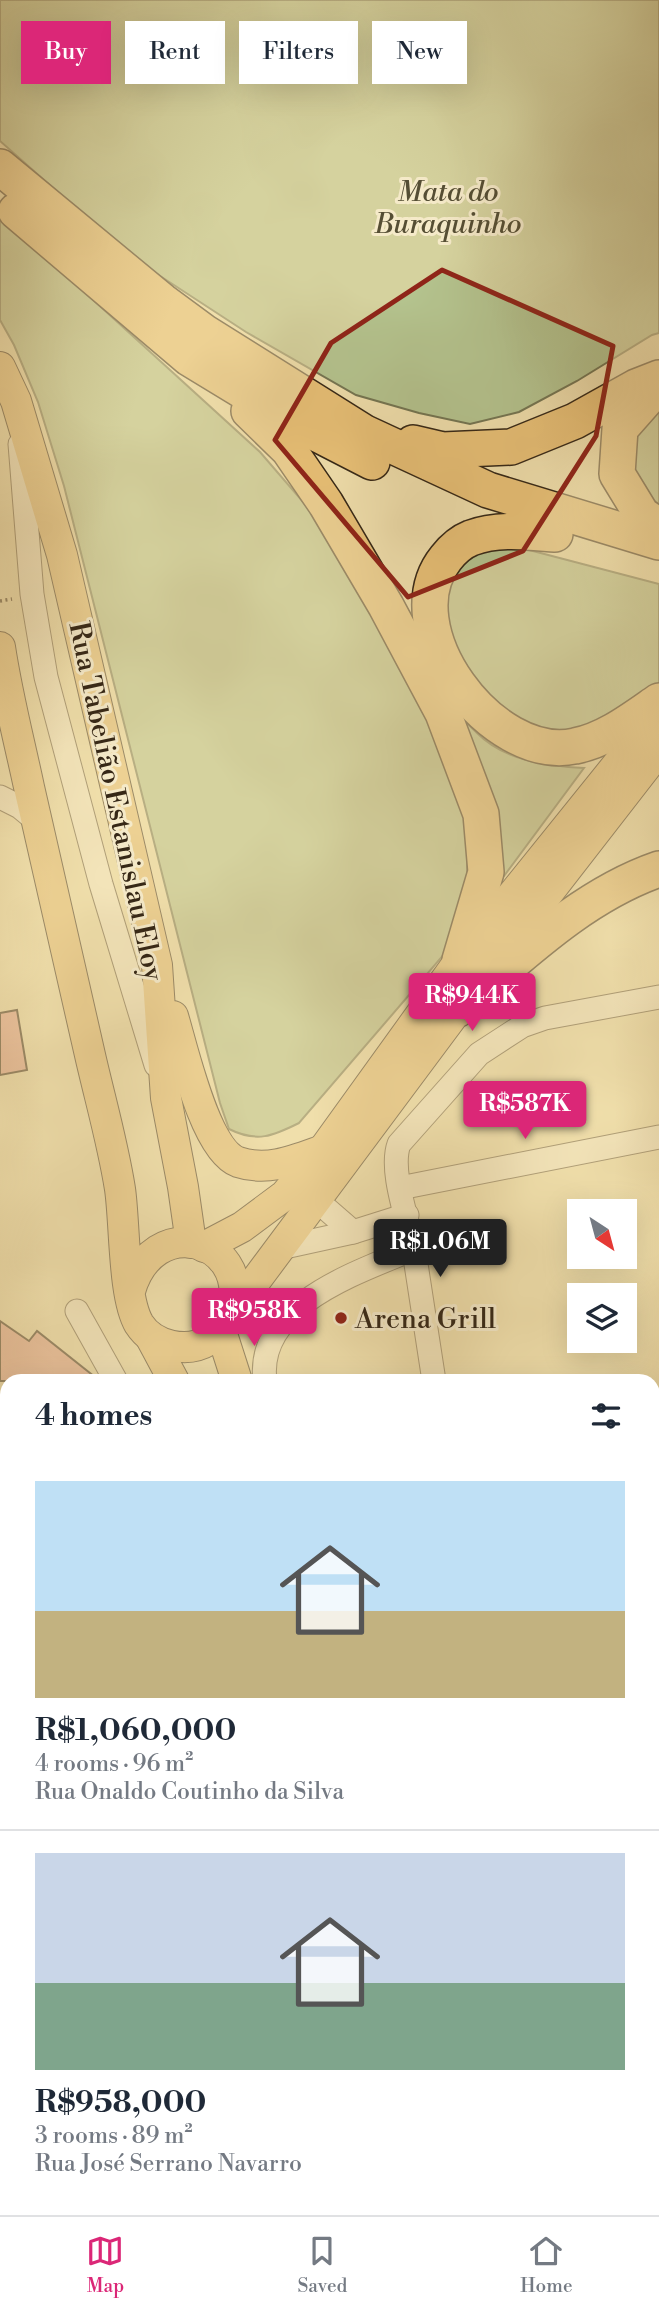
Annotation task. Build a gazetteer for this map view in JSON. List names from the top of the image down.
{
  "streets": {
    "main road": ["Rua Tabelião Estanislau Eloy"]
  },
  "parks": ["Mata do Buraquinho"],
  "places": ["Arena Grill"],
  "north": "bottom right",
  "page": {
    "chip": [
      "Buy",
      "Rent",
      "Filters",
      "New"
    ],
    "price": [
      "R$944K",
      "R$587K",
      "R$1.06M",
      "R$958K"
    ],
    "heading": "4 homes",
    "list": [
      {
        "name": "R$1,060,000",
        "note": "4 rooms · 96 m² · Rua Onaldo Coutinho da Silva"
      },
      {
        "name": "R$958,000",
        "note": "3 rooms · 89 m² · Rua José Serrano Navarro"
      }
    ],
    "tabs": ["Map", "Saved", "Home"]
  }
}
